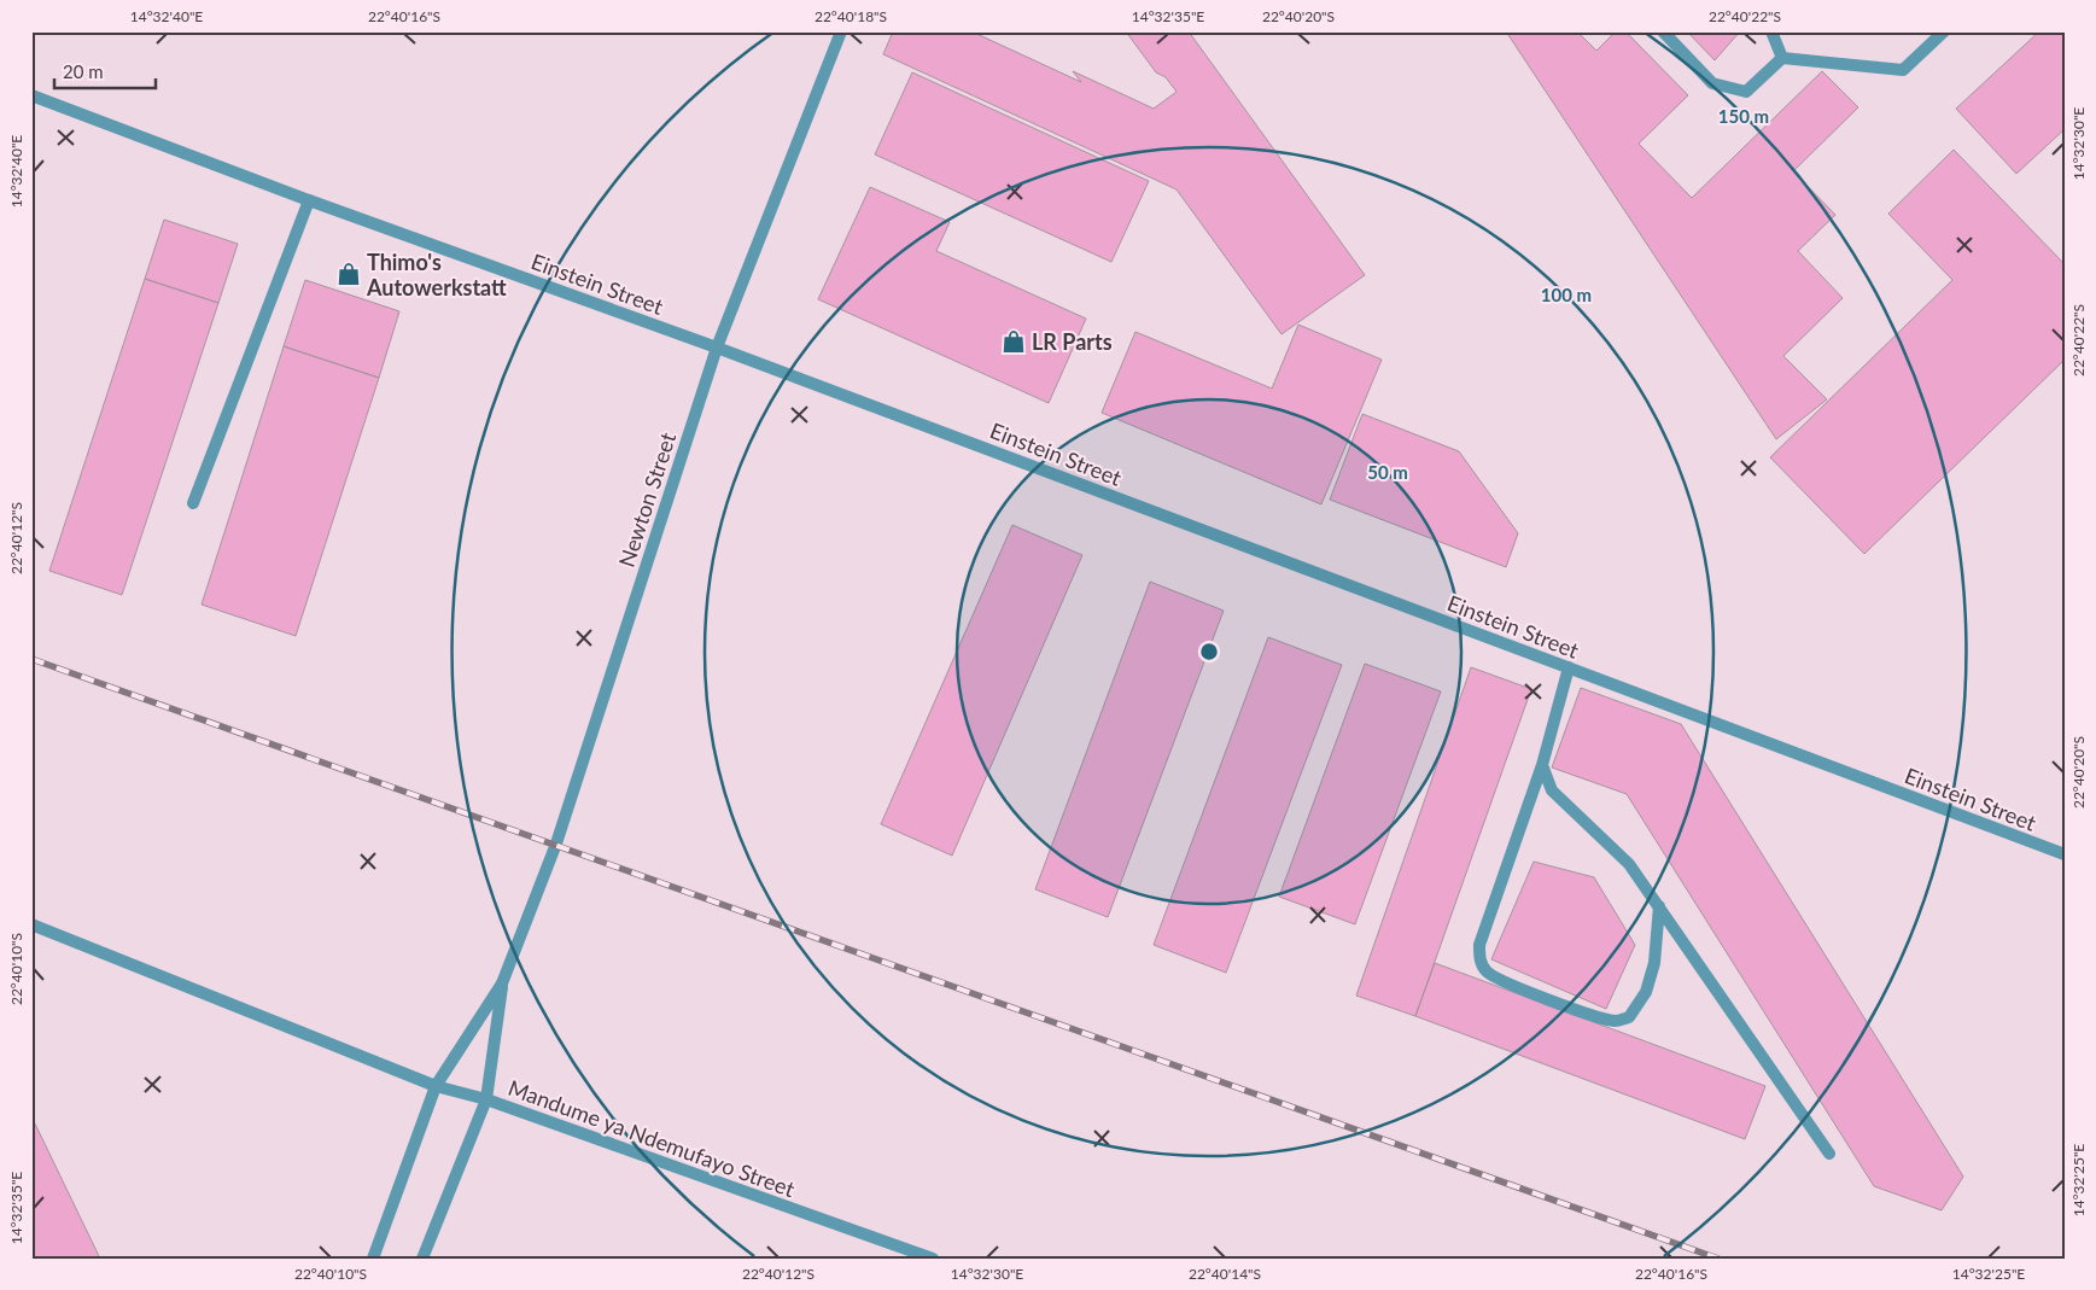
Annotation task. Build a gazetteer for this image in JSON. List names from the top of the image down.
{
  "streets": {
    "street": ["Einstein Street", "Newton Street", "Mandume ya Ndemufayo Street"]
  },
  "crossings": [
    ["Einstein Street", "Newton Street"],
    ["Newton Street", "Mandume ya Ndemufayo Street"]
  ],
  "places": {
    "shop": ["Thimo's Autowerkstatt", "LR Parts"]
  },
  "scale_bar": "20 m",
  "coordinates": [
    "14°32'40\"E",
    "22°40'16\"S",
    "22°40'18\"S",
    "14°32'35\"E",
    "22°40'20\"S",
    "22°40'22\"S",
    "14°32'30\"E",
    "22°40'12\"S",
    "22°40'10\"S",
    "14°32'25\"E",
    "22°40'14\"S"
  ],
  "rings": ["150 m", "100 m", "50 m"]
}
